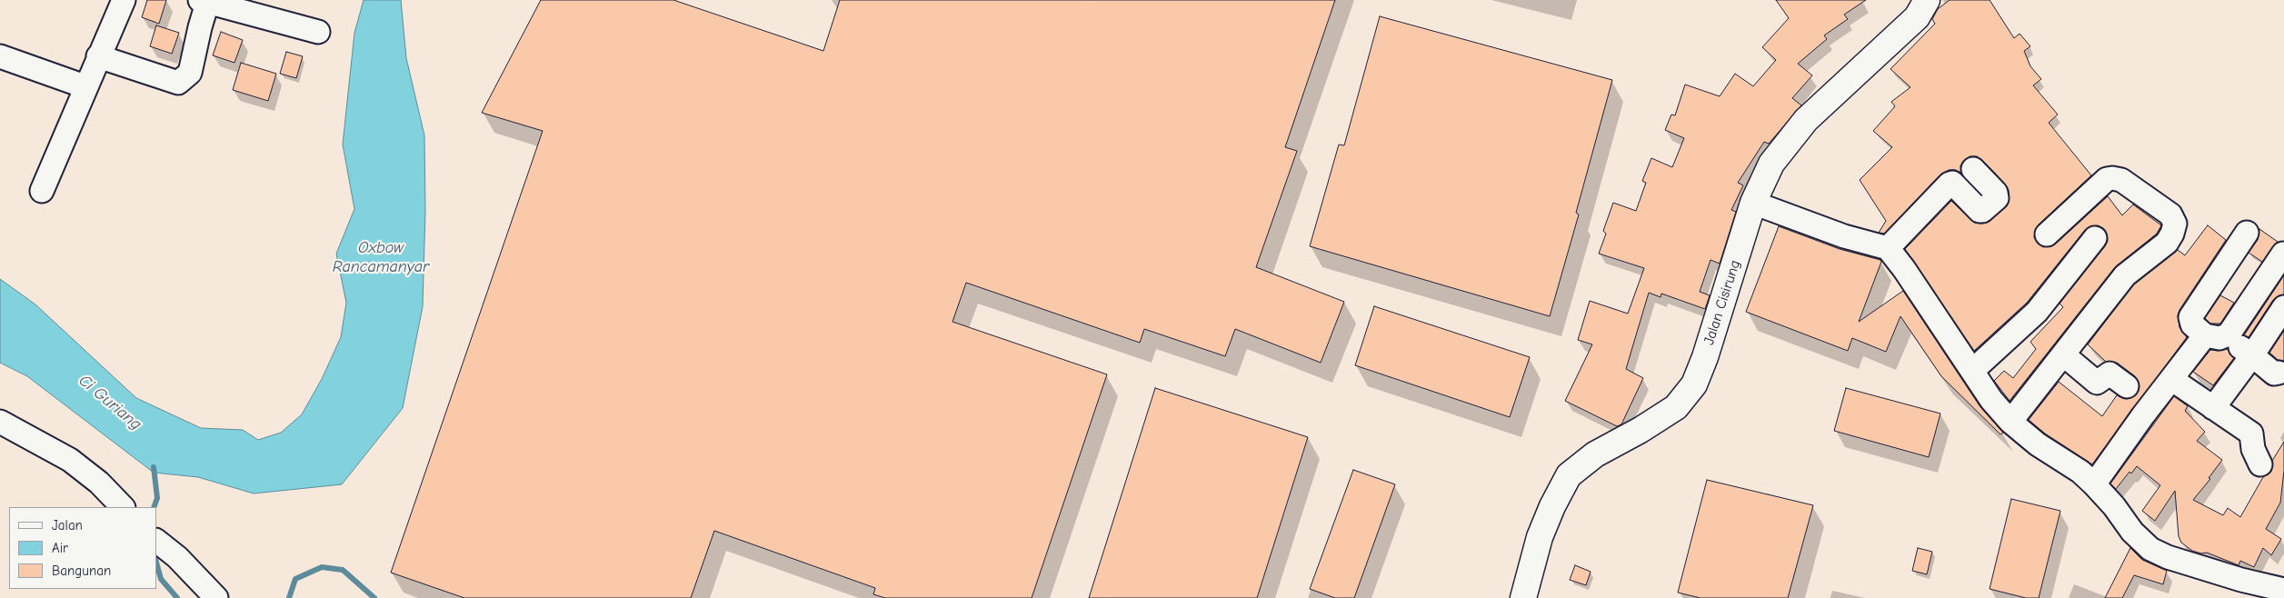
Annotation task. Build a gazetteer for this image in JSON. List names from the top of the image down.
{
  "streets": {
    "main road": ["Jalan Cisirung"]
  },
  "water": ["Oxbow Rancamanyar", "Ci Guriang"],
  "legend": ["Jalan", "Air", "Bangunan"]
}
